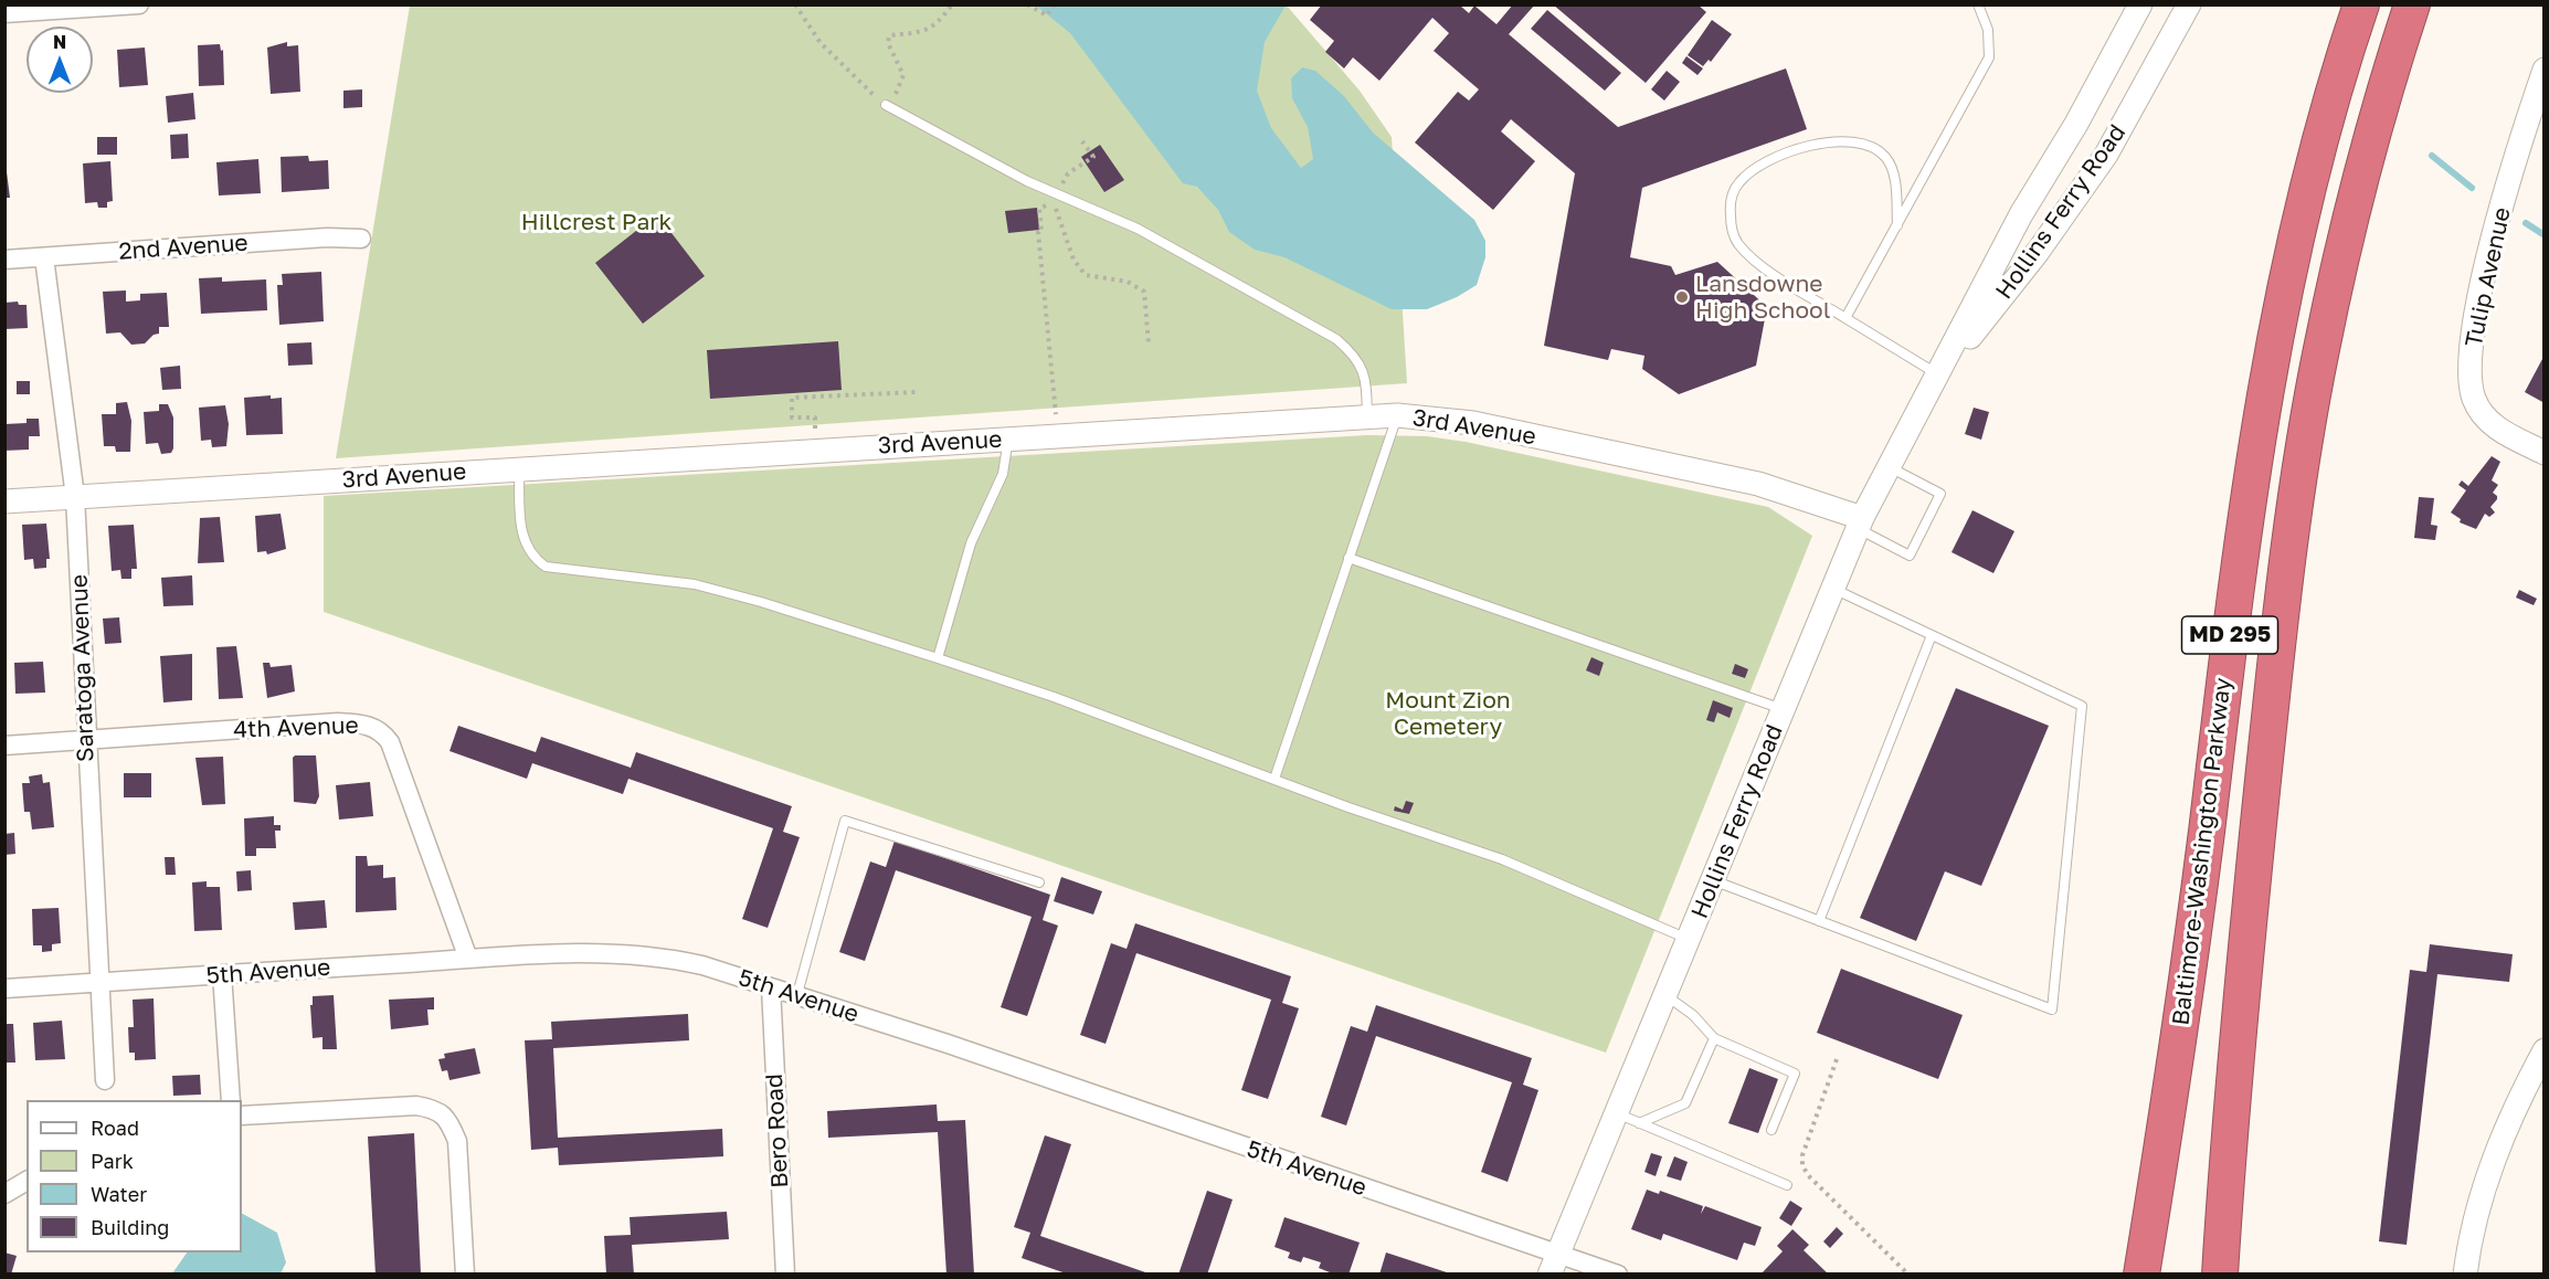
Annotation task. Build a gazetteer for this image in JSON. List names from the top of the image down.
{
  "streets": {
    "highway": ["MD 295", "Baltimore-Washington Parkway"],
    "street": [
      "Hollins Ferry Road",
      "2nd Avenue",
      "Tulip Avenue",
      "3rd Avenue",
      "Saratoga Avenue",
      "4th Avenue",
      "5th Avenue",
      "Bero Road"
    ]
  },
  "crossings": [
    ["Hollins Ferry Road", "3rd Avenue"],
    ["Hollins Ferry Road", "5th Avenue"],
    ["2nd Avenue", "Saratoga Avenue"],
    ["3rd Avenue", "Saratoga Avenue"],
    ["Saratoga Avenue", "4th Avenue"],
    ["Saratoga Avenue", "5th Avenue"],
    ["4th Avenue", "5th Avenue"],
    ["5th Avenue", "Bero Road"]
  ],
  "parks": ["Hillcrest Park", "Mount Zion Cemetery"],
  "places": ["Lansdowne High School"],
  "legend": [
    "Road",
    "Park",
    "Water",
    "Building"
  ],
  "north": "top"
}
